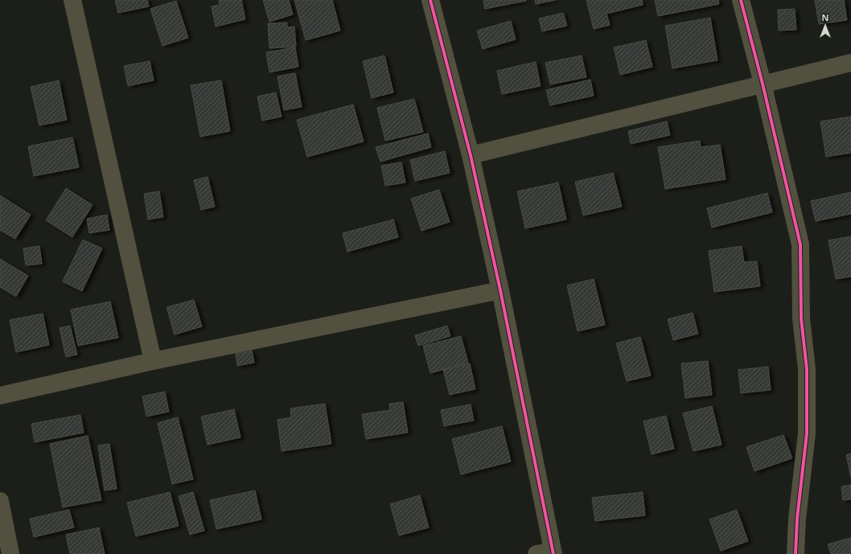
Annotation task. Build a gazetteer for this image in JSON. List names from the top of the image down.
{
  "north": "top"
}
